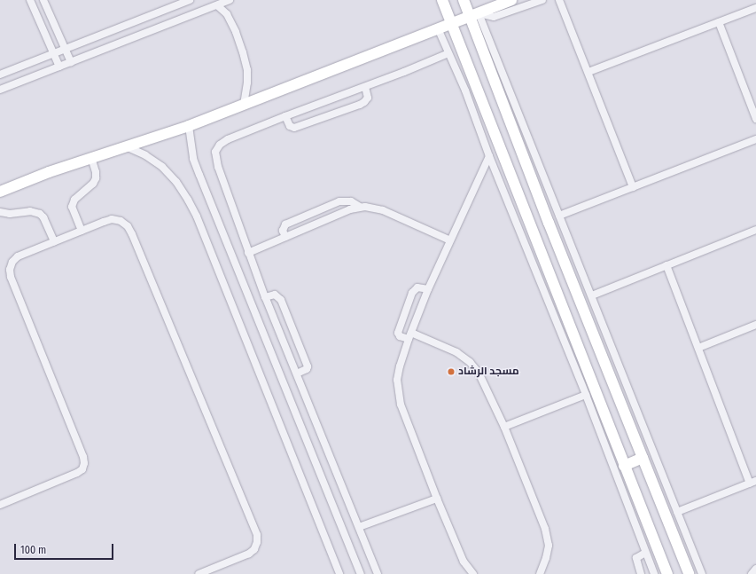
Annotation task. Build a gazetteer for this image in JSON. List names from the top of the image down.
{
  "places": ["مسجد الرشاد"],
  "scale_bar": "100 m"
}
